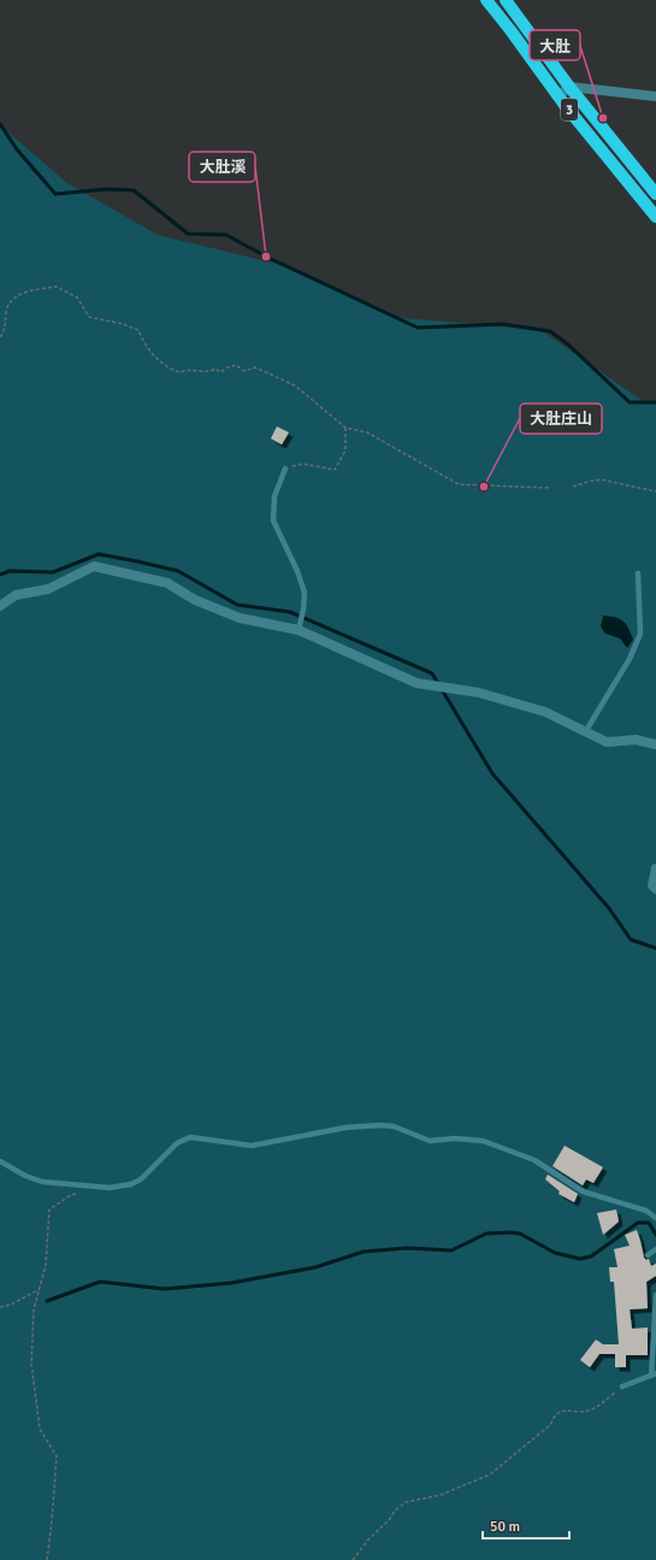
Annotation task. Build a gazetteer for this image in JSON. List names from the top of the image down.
{
  "streets": {
    "main road": ["3"]
  },
  "places": ["大肚", "大肚溪", "大肚庄山"],
  "scale_bar": "50 m"
}
